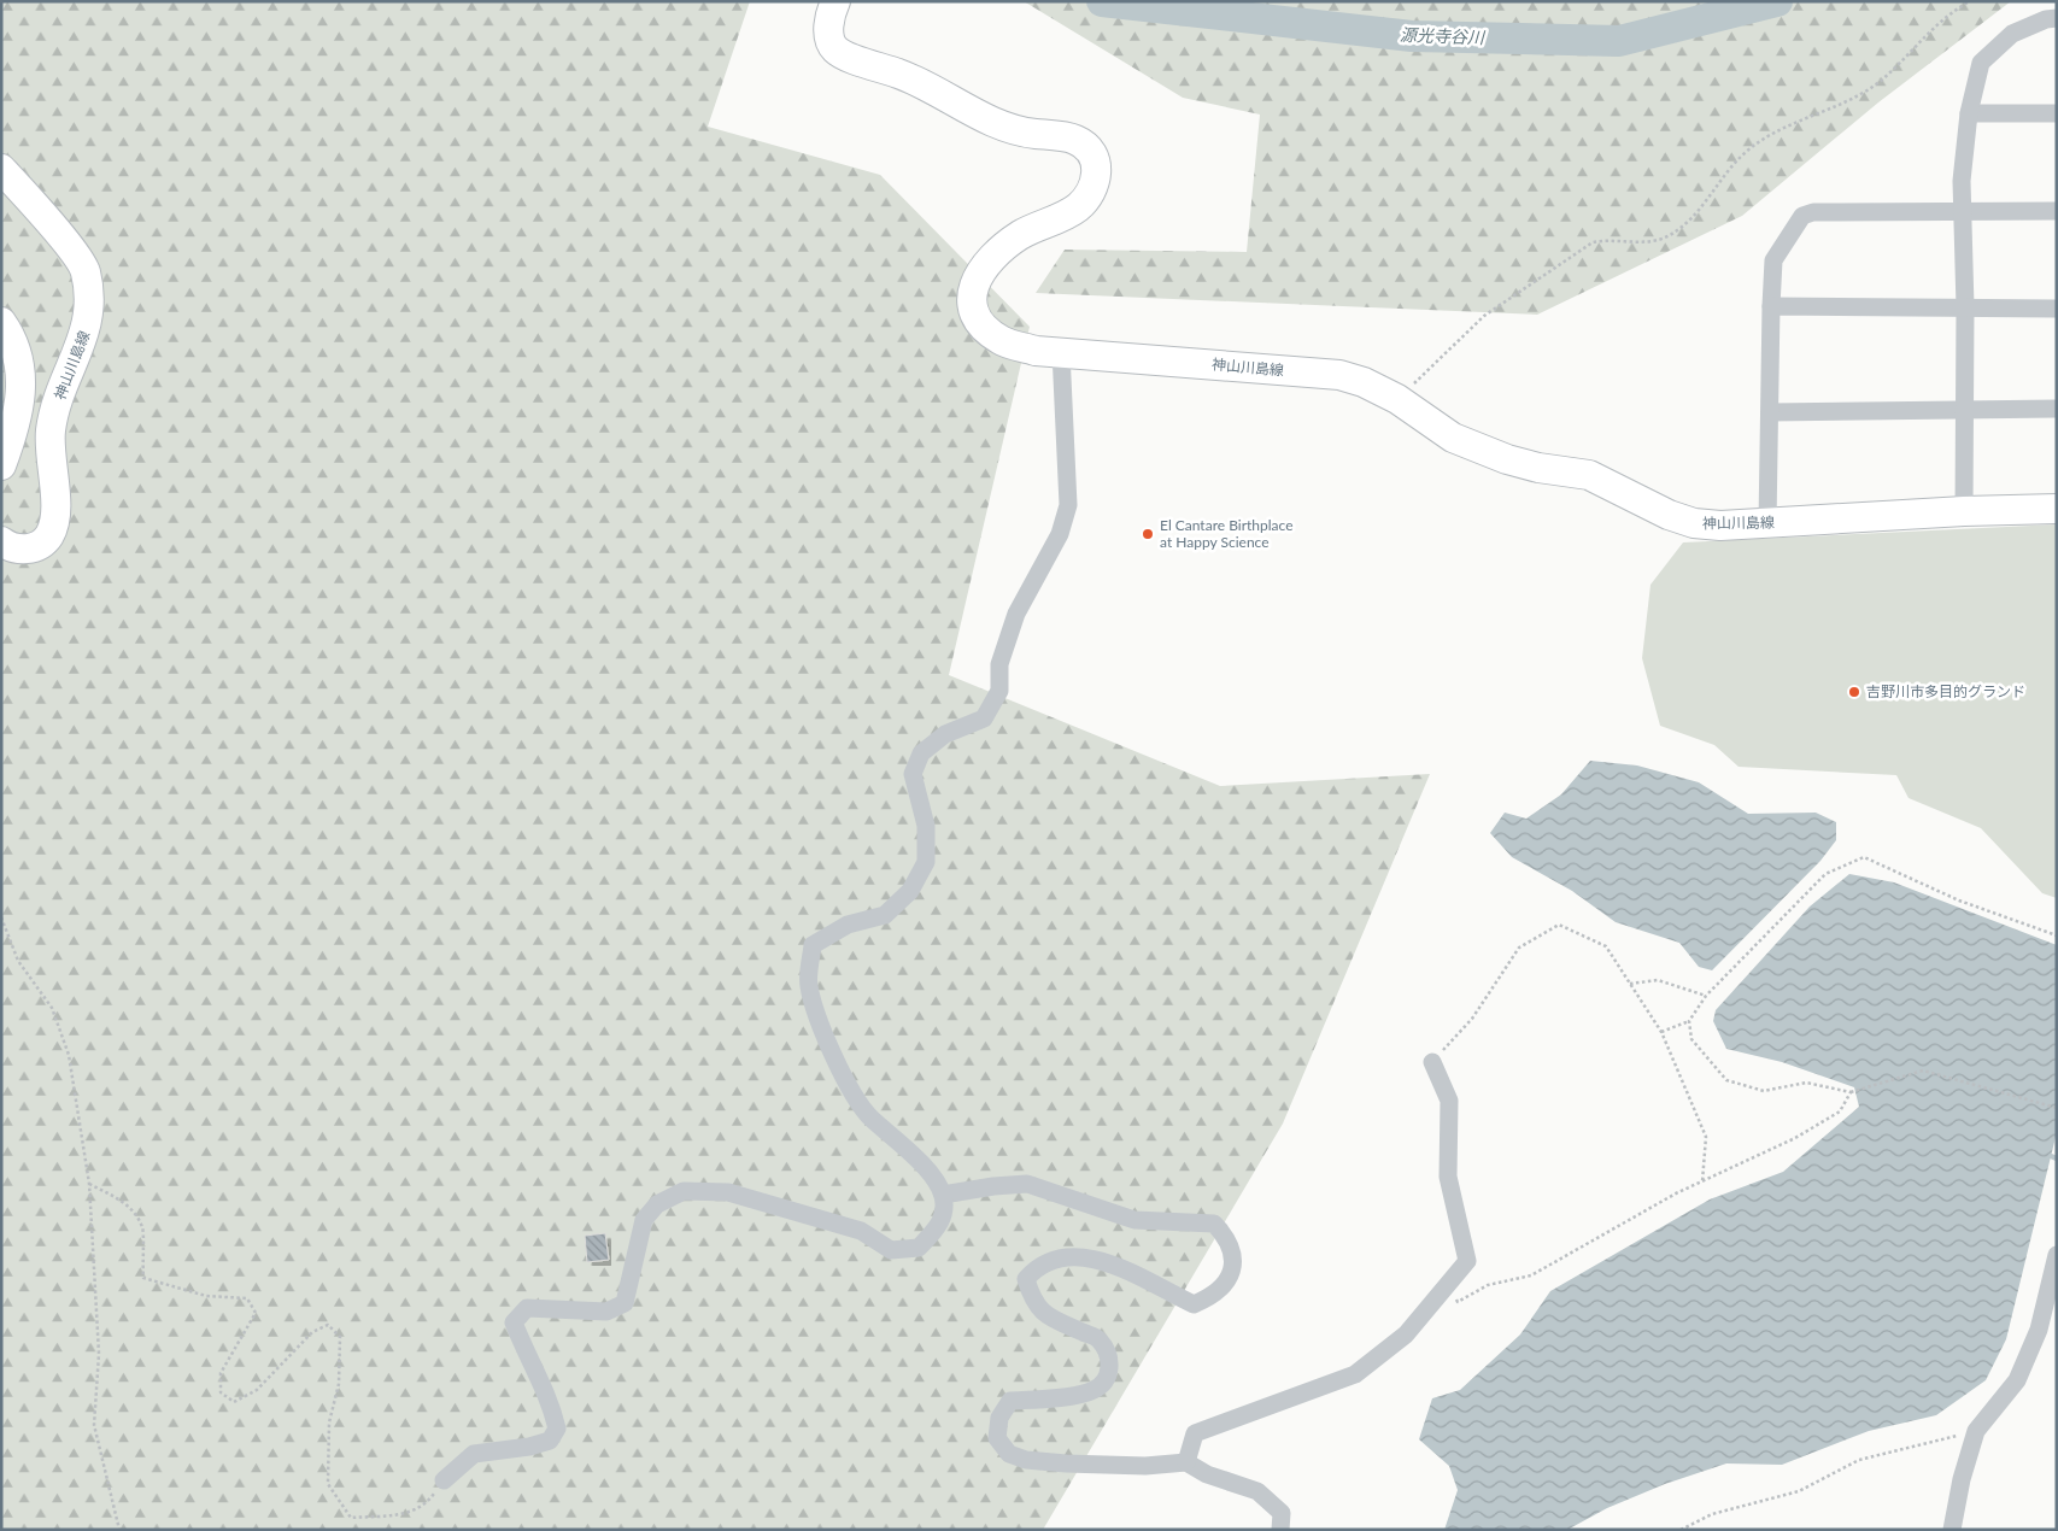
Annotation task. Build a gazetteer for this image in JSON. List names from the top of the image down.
{
  "streets": {
    "main road": ["神山川島線"]
  },
  "water": ["源光寺谷川"],
  "places": ["El Cantare Birthplace at Happy Science", "吉野川市多目的グランド"]
}
